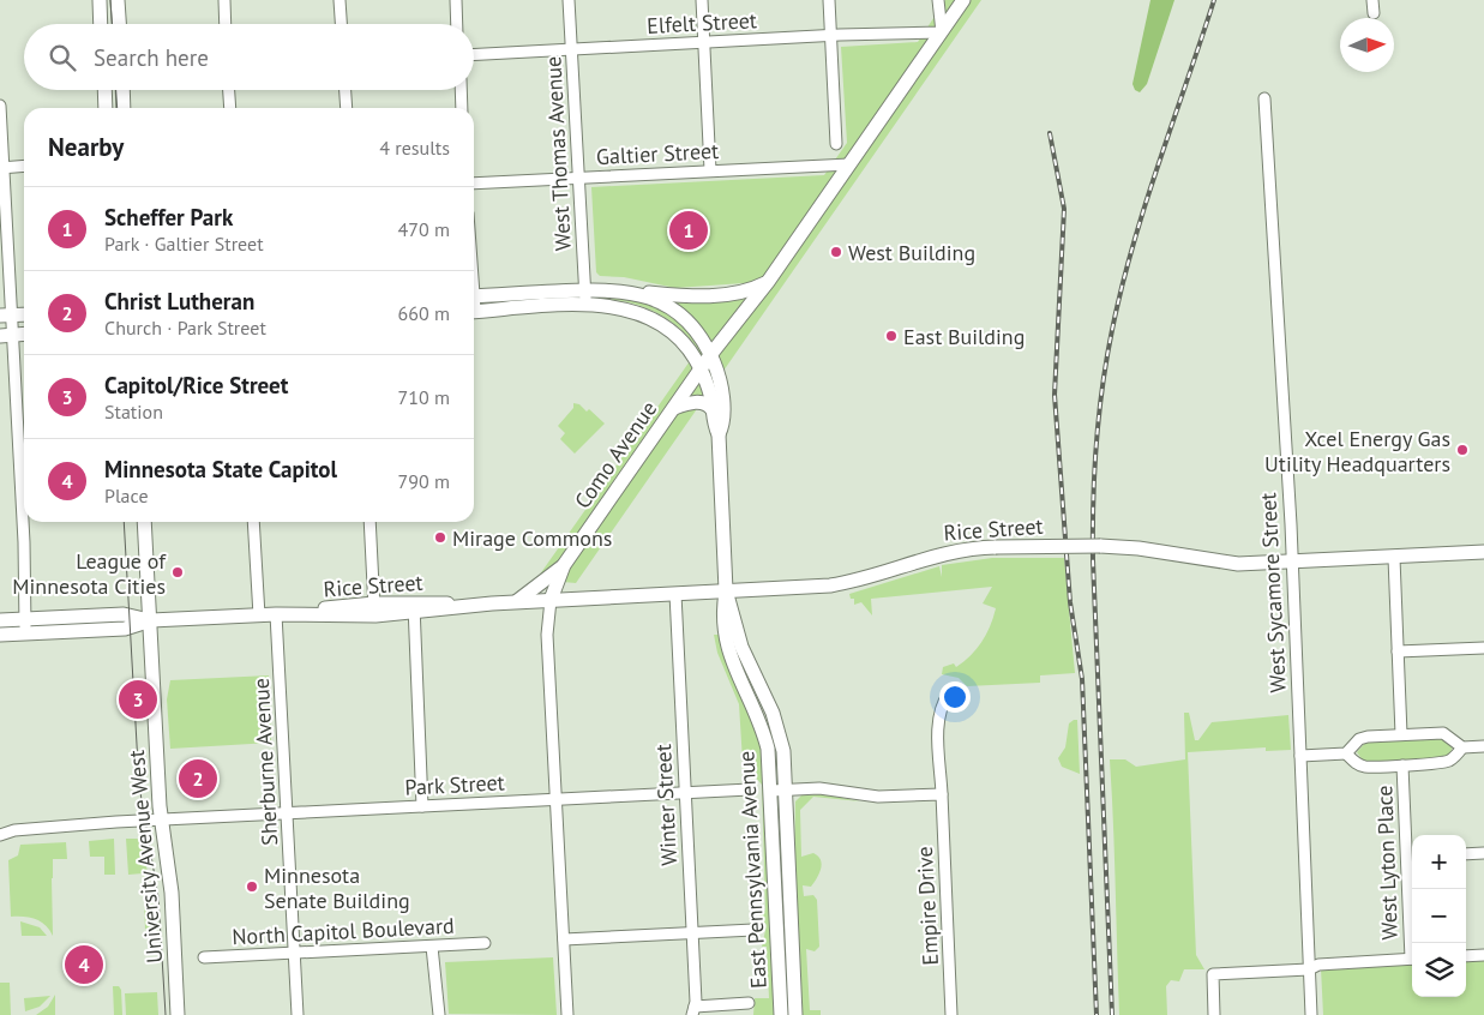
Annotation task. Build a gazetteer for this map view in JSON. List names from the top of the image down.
{
  "streets": {
    "main road": [
      "Como Avenue",
      "Rice Street",
      "University Avenue West",
      "East Pennsylvania Avenue"
    ],
    "street": [
      "Elfelt Street",
      "West Thomas Avenue",
      "Galtier Street",
      "West Sycamore Street",
      "Sherburne Avenue",
      "Park Street",
      "Winter Street",
      "West Lyton Place",
      "Empire Drive",
      "North Capitol Boulevard"
    ]
  },
  "crossings": [
    ["Elfelt Street", "West Thomas Avenue"],
    ["Elfelt Street", "Como Avenue"],
    ["West Thomas Avenue", "Galtier Street"],
    ["Galtier Street", "Como Avenue"],
    ["Como Avenue", "Rice Street"],
    ["Como Avenue", "Park Street"],
    ["Rice Street", "West Sycamore Street"],
    ["Rice Street", "Sherburne Avenue"],
    ["Rice Street", "Winter Street"],
    ["Rice Street", "University Avenue West"],
    ["Rice Street", "East Pennsylvania Avenue"],
    ["Sherburne Avenue", "Park Street"],
    ["Sherburne Avenue", "North Capitol Boulevard"],
    ["Park Street", "Winter Street"],
    ["Park Street", "University Avenue West"]
  ],
  "places": [
    "West Building",
    "East Building",
    "Xcel Energy Gas Utility Headquarters",
    "Mirage Commons",
    "League of Minnesota Cities",
    "Minnesota Senate Building"
  ],
  "north": "right",
  "page": {
    "search": "Search here",
    "heading": ["Nearby", "4 results"],
    "list": [
      {
        "mark": "1",
        "name": "Scheffer Park",
        "note": "Park · Galtier Street",
        "value": "470 m"
      },
      {
        "mark": "2",
        "name": "Christ Lutheran",
        "note": "Church · Park Street",
        "value": "660 m"
      },
      {
        "mark": "3",
        "name": "Capitol/Rice Street",
        "note": "Station",
        "value": "710 m"
      },
      {
        "mark": "4",
        "name": "Minnesota State Capitol",
        "note": "Place",
        "value": "790 m"
      }
    ],
    "pins": [
      "1",
      "3",
      "2",
      "4"
    ],
    "map_buttons": ["+", "−"]
  }
}
